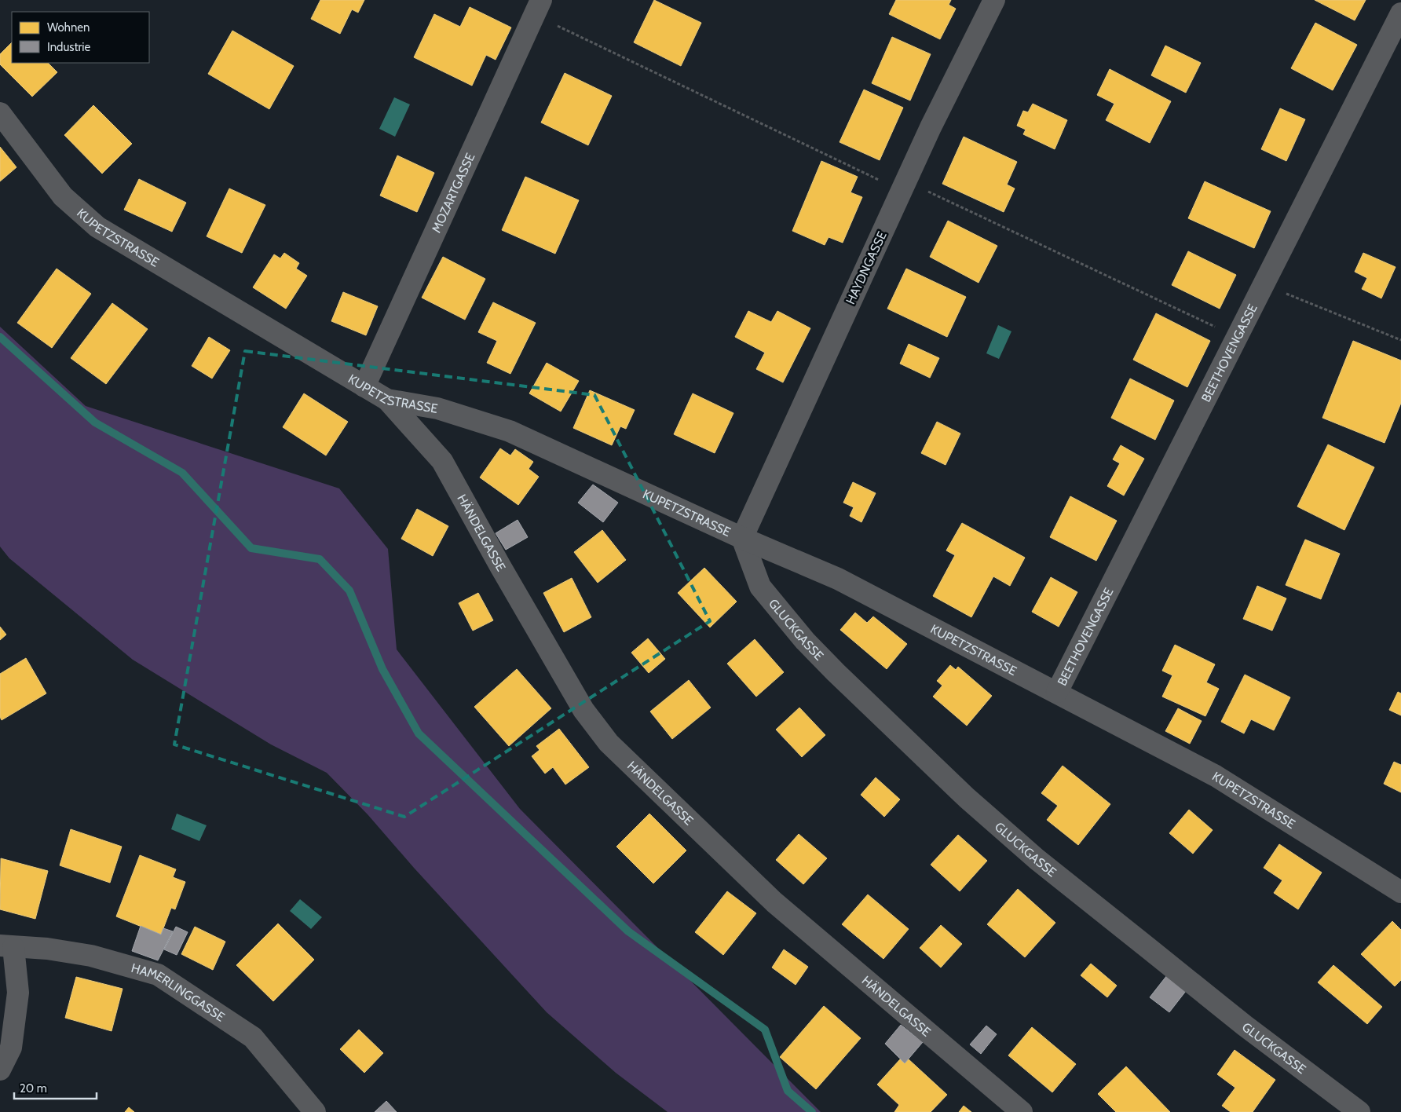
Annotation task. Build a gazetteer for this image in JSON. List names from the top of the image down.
{
  "streets": {
    "street": [
      "MOZARTGASSE",
      "KUPETZSTRASSE",
      "HAYDNGASSE",
      "BEETHOVENGASSE",
      "HÄNDELGASSE",
      "GLUCKGASSE",
      "HAMERLINGGASSE"
    ]
  },
  "crossings": [
    ["MOZARTGASSE", "KUPETZSTRASSE"],
    ["KUPETZSTRASSE", "HAYDNGASSE"],
    ["KUPETZSTRASSE", "BEETHOVENGASSE"],
    ["KUPETZSTRASSE", "HÄNDELGASSE"],
    ["KUPETZSTRASSE", "GLUCKGASSE"],
    ["HAYDNGASSE", "GLUCKGASSE"]
  ],
  "legend": ["Wohnen", "Industrie"],
  "scale_bar": "20 m"
}
